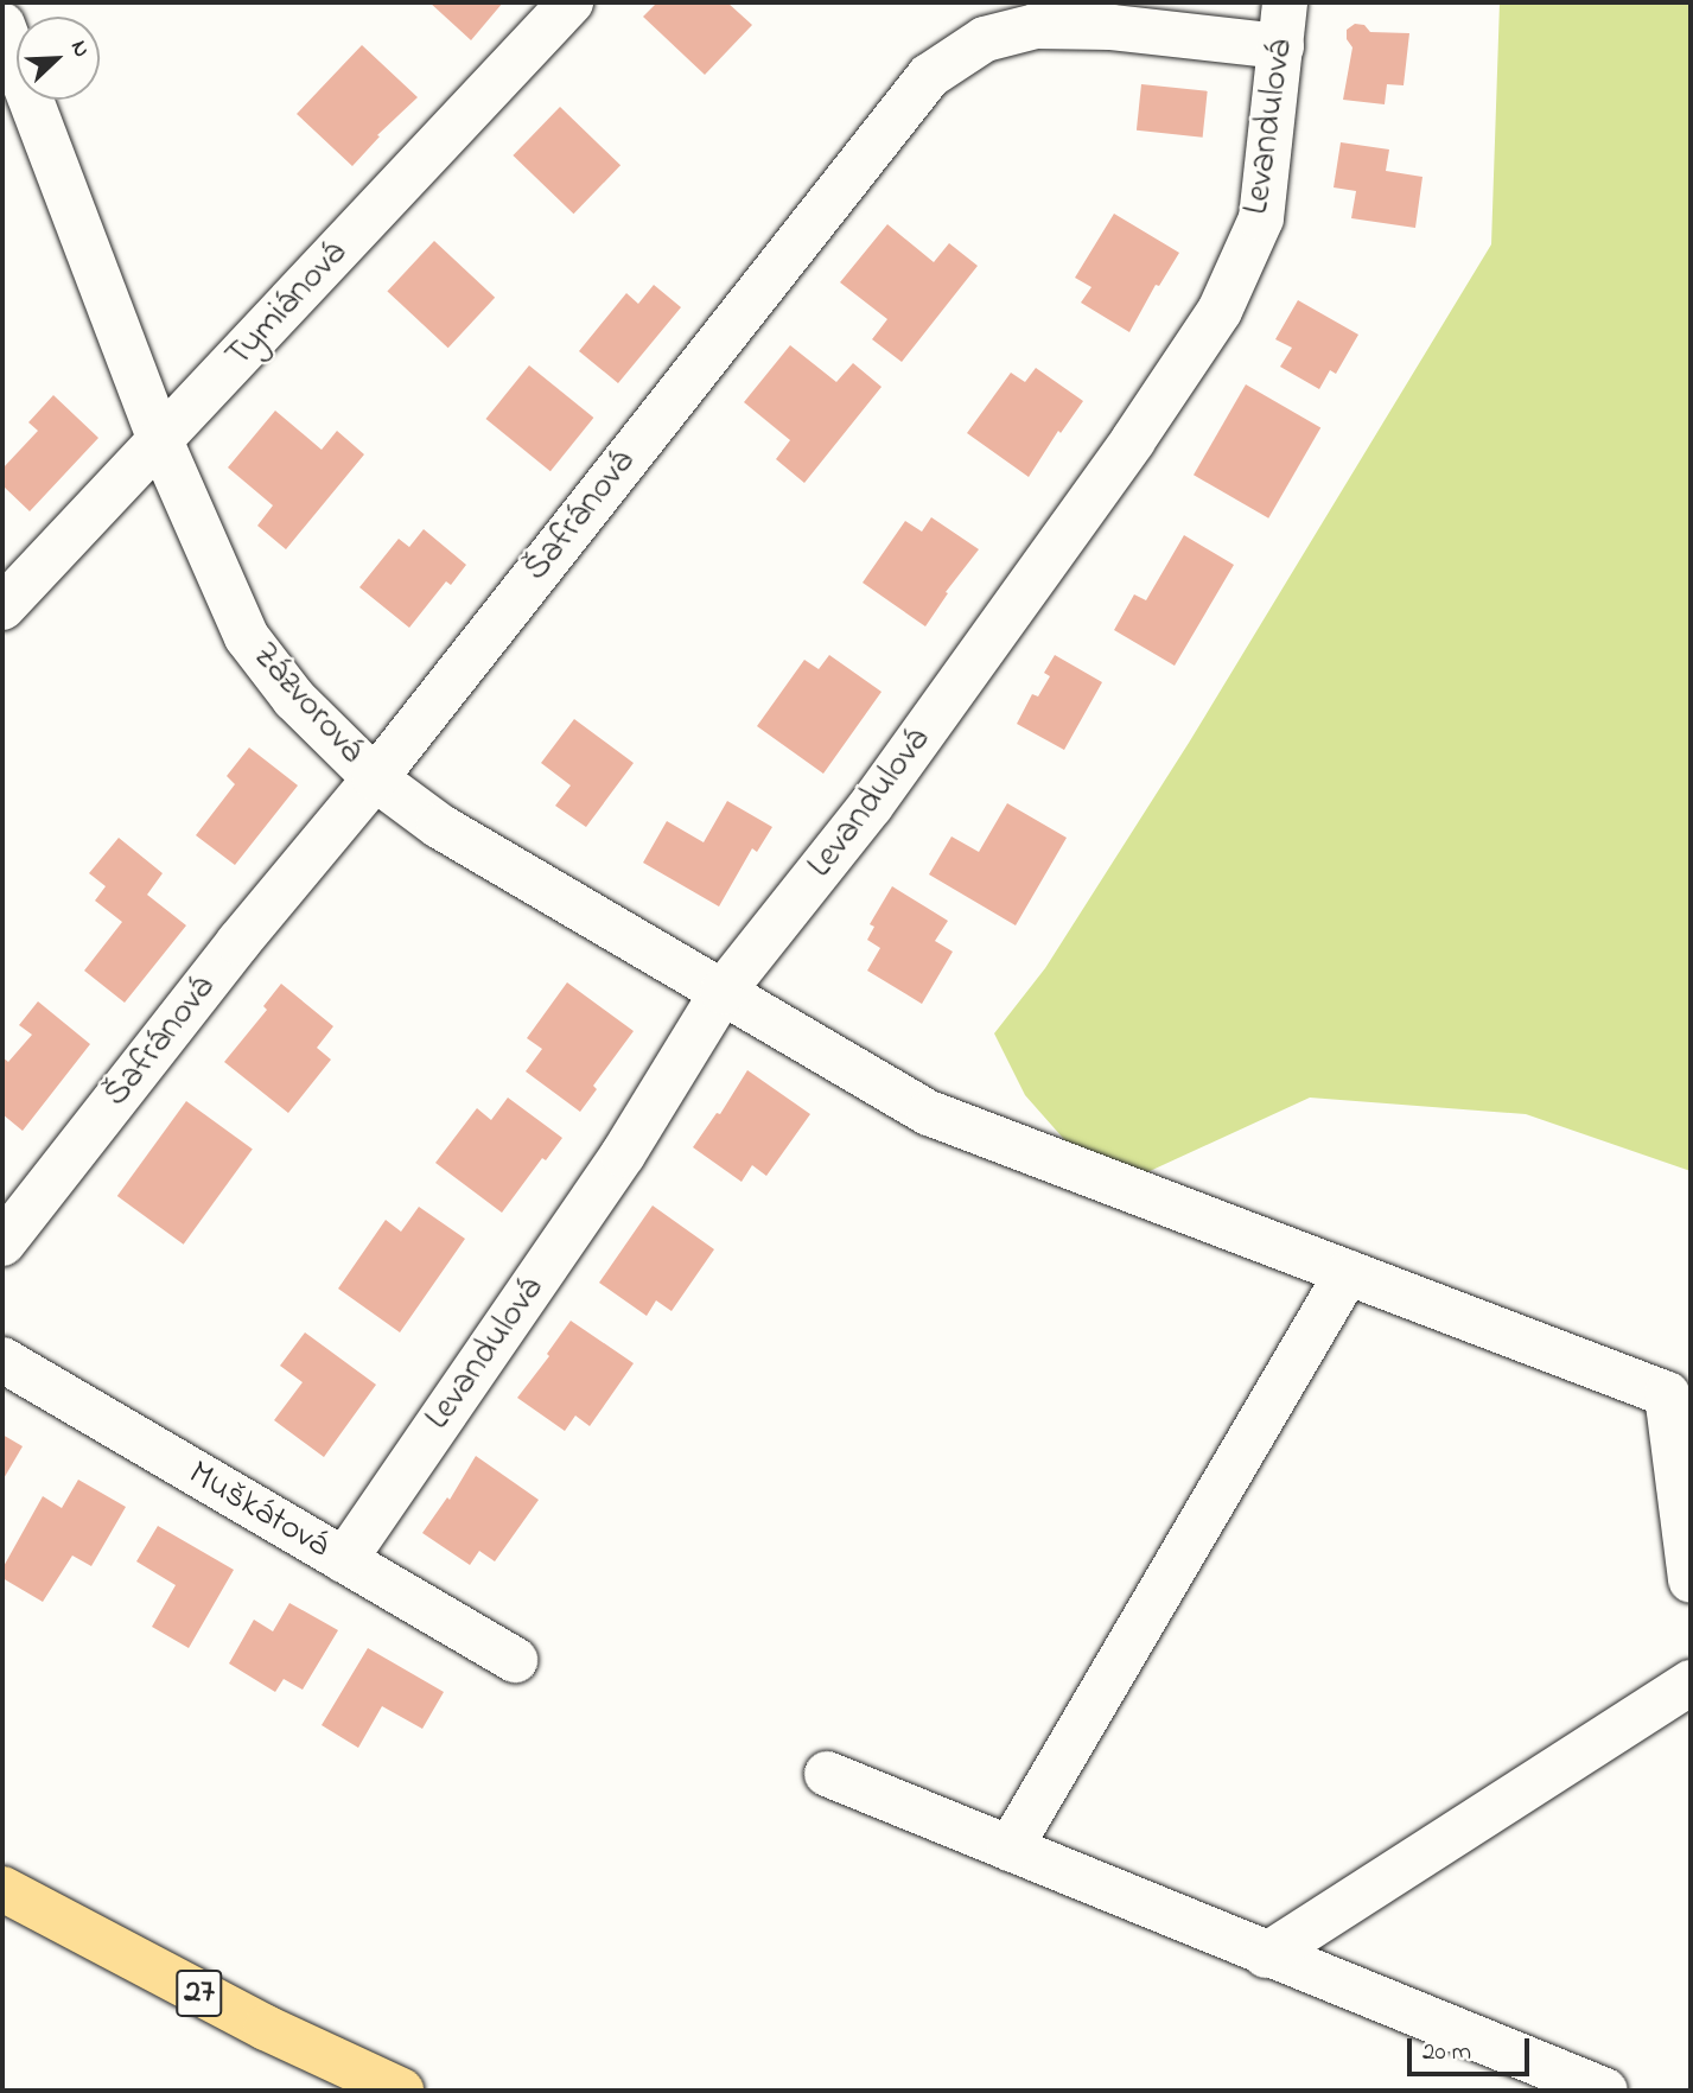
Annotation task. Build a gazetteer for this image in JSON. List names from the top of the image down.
{
  "streets": {
    "main road": ["27"],
    "street": [
      "Levandulová",
      "Tymiánová",
      "Šafránová",
      "Zázvorová",
      "Muškátová"
    ]
  },
  "crossings": [
    ["Levandulová", "Šafránová"],
    ["Levandulová", "Zázvorová"],
    ["Levandulová", "Muškátová"],
    ["Tymiánová", "Zázvorová"],
    ["Šafránová", "Zázvorová"]
  ],
  "scale_bar": "20 m",
  "north": "top right"
}
